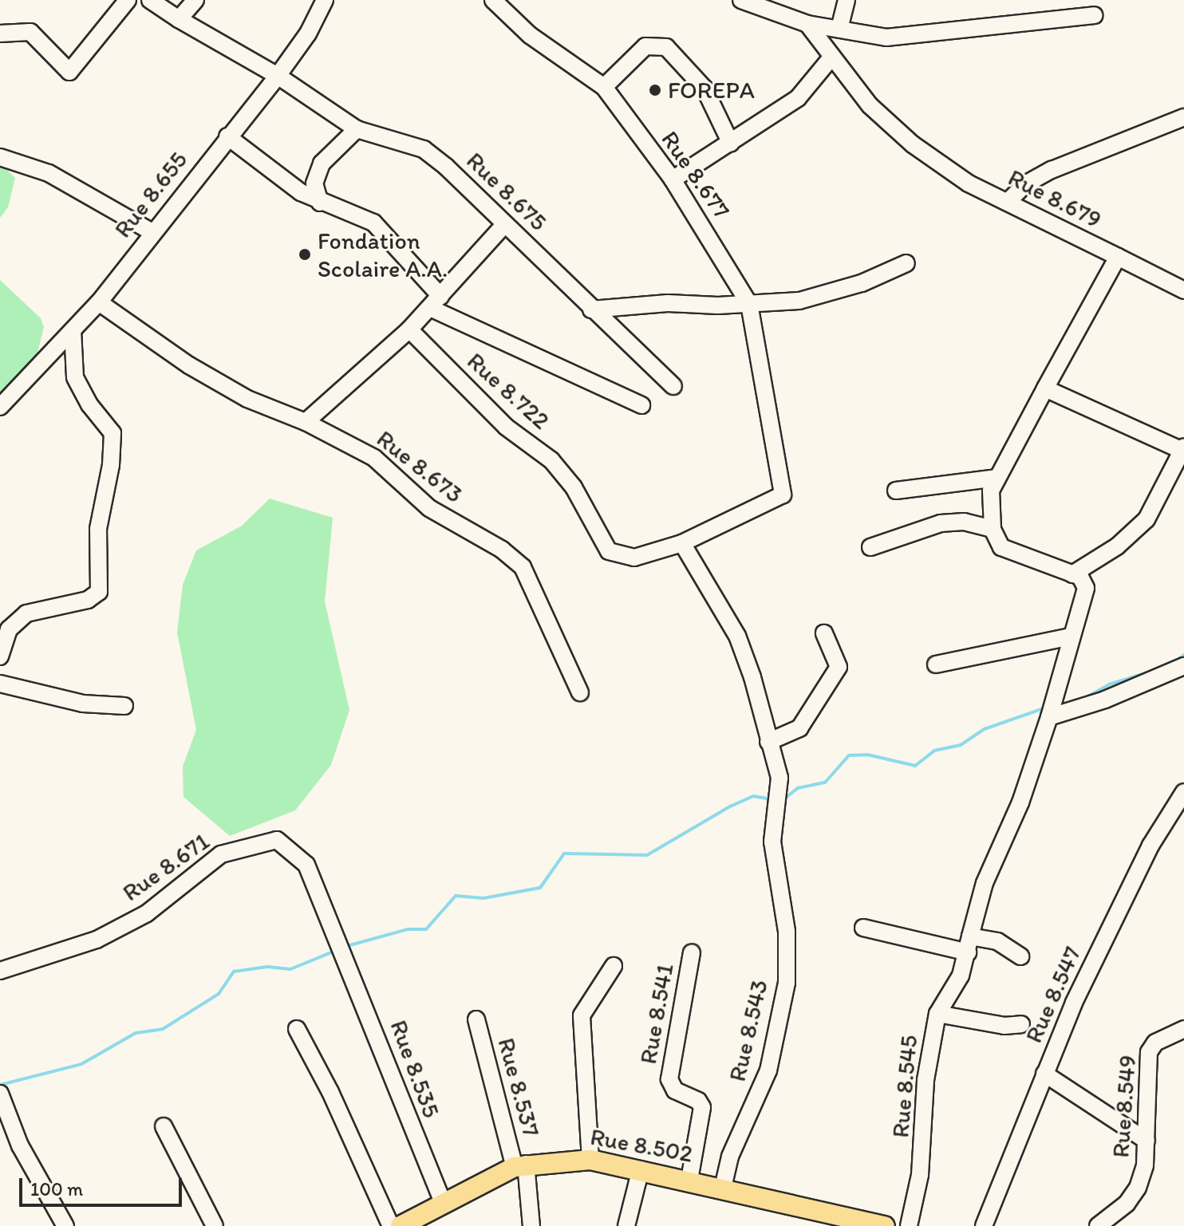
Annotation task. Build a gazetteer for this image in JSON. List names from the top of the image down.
{
  "streets": {
    "main road": ["Rue 8.502"],
    "street": [
      "Rue 8.677",
      "Rue 8.675",
      "Rue 8.655",
      "Rue 8.679",
      "Rue 8.722",
      "Rue 8.673",
      "Rue 8.671",
      "Rue 8.547",
      "Rue 8.541",
      "Rue 8.543",
      "Rue 8.535",
      "Rue 8.545",
      "Rue 8.537",
      "Rue 8.549"
    ]
  },
  "crossings": [
    ["Rue 8.677", "Rue 8.722"],
    ["Rue 8.677", "Rue 8.543"],
    ["Rue 8.675", "Rue 8.655"],
    ["Rue 8.655", "Rue 8.673"],
    ["Rue 8.722", "Rue 8.543"],
    ["Rue 8.671", "Rue 8.535"],
    ["Rue 8.541", "Rue 8.502"],
    ["Rue 8.543", "Rue 8.502"],
    ["Rue 8.535", "Rue 8.502"],
    ["Rue 8.537", "Rue 8.502"]
  ],
  "places": ["FOREPA", "Fondation Scolaire A.A."],
  "scale_bar": "100 m"
}
